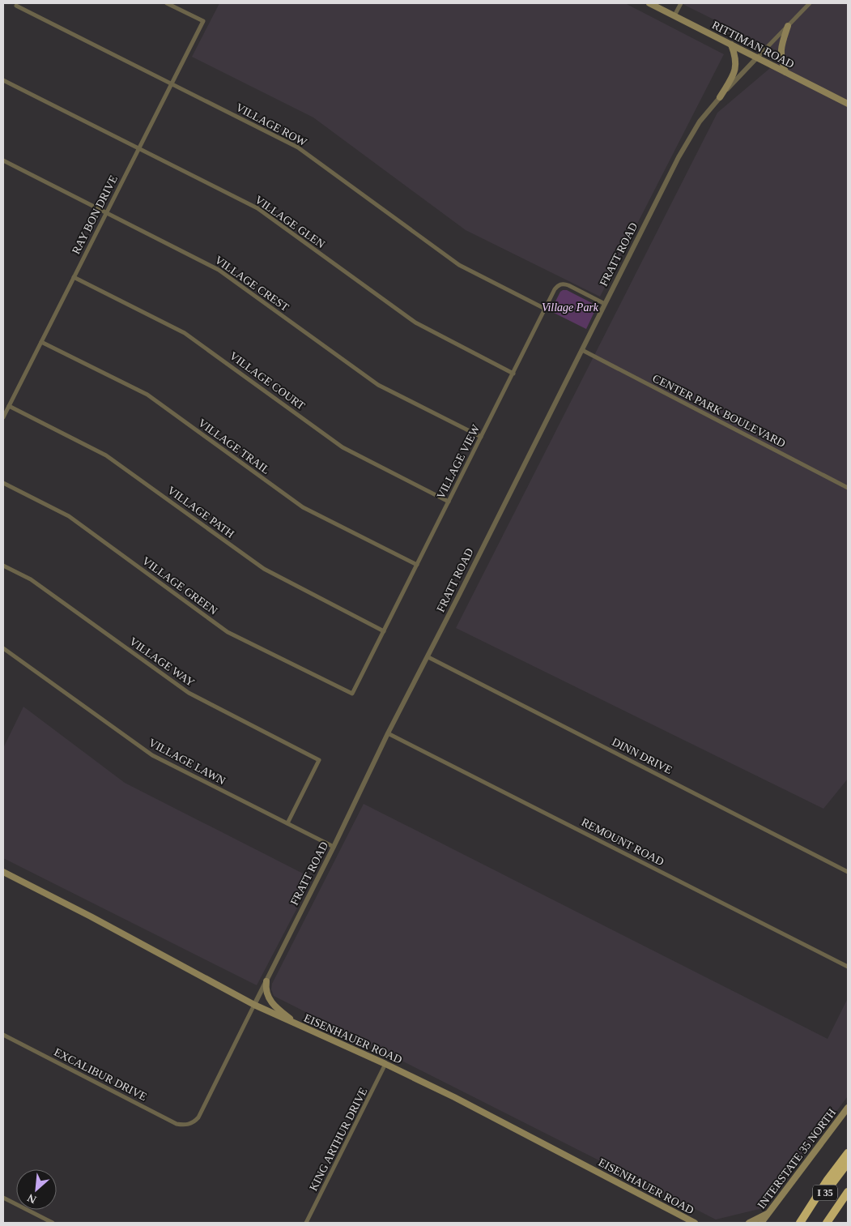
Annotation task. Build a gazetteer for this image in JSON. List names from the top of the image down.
{
  "streets": {
    "highway": ["I 35"],
    "main road": ["RITTIMAN ROAD", "EISENHAUER ROAD", "INTERSTATE 35 NORTH"],
    "street": [
      "VILLAGE ROW",
      "RAY BON DRIVE",
      "VILLAGE GLEN",
      "FRATT ROAD",
      "VILLAGE CREST",
      "VILLAGE COURT",
      "CENTER PARK BOULEVARD",
      "VILLAGE TRAIL",
      "VILLAGE VIEW",
      "VILLAGE PATH",
      "VILLAGE GREEN",
      "VILLAGE WAY",
      "DINN DRIVE",
      "VILLAGE LAWN",
      "REMOUNT ROAD",
      "EXCALIBUR DRIVE",
      "KING ARTHUR DRIVE"
    ]
  },
  "crossings": [
    ["RITTIMAN ROAD", "FRATT ROAD"],
    ["VILLAGE ROW", "RAY BON DRIVE"],
    ["VILLAGE ROW", "VILLAGE VIEW"],
    ["RAY BON DRIVE", "VILLAGE GLEN"],
    ["RAY BON DRIVE", "VILLAGE CREST"],
    ["RAY BON DRIVE", "VILLAGE COURT"],
    ["RAY BON DRIVE", "VILLAGE TRAIL"],
    ["RAY BON DRIVE", "VILLAGE PATH"],
    ["VILLAGE GLEN", "VILLAGE VIEW"],
    ["FRATT ROAD", "CENTER PARK BOULEVARD"],
    ["FRATT ROAD", "VILLAGE VIEW"],
    ["FRATT ROAD", "DINN DRIVE"],
    ["FRATT ROAD", "VILLAGE LAWN"],
    ["FRATT ROAD", "REMOUNT ROAD"],
    ["FRATT ROAD", "EISENHAUER ROAD"],
    ["FRATT ROAD", "EXCALIBUR DRIVE"],
    ["VILLAGE CREST", "VILLAGE VIEW"],
    ["VILLAGE COURT", "VILLAGE VIEW"],
    ["VILLAGE TRAIL", "VILLAGE VIEW"],
    ["VILLAGE VIEW", "VILLAGE PATH"],
    ["VILLAGE VIEW", "VILLAGE GREEN"],
    ["VILLAGE WAY", "VILLAGE LAWN"],
    ["EISENHAUER ROAD", "KING ARTHUR DRIVE"]
  ],
  "parks": ["Village Park"],
  "north": "bottom left"
}
